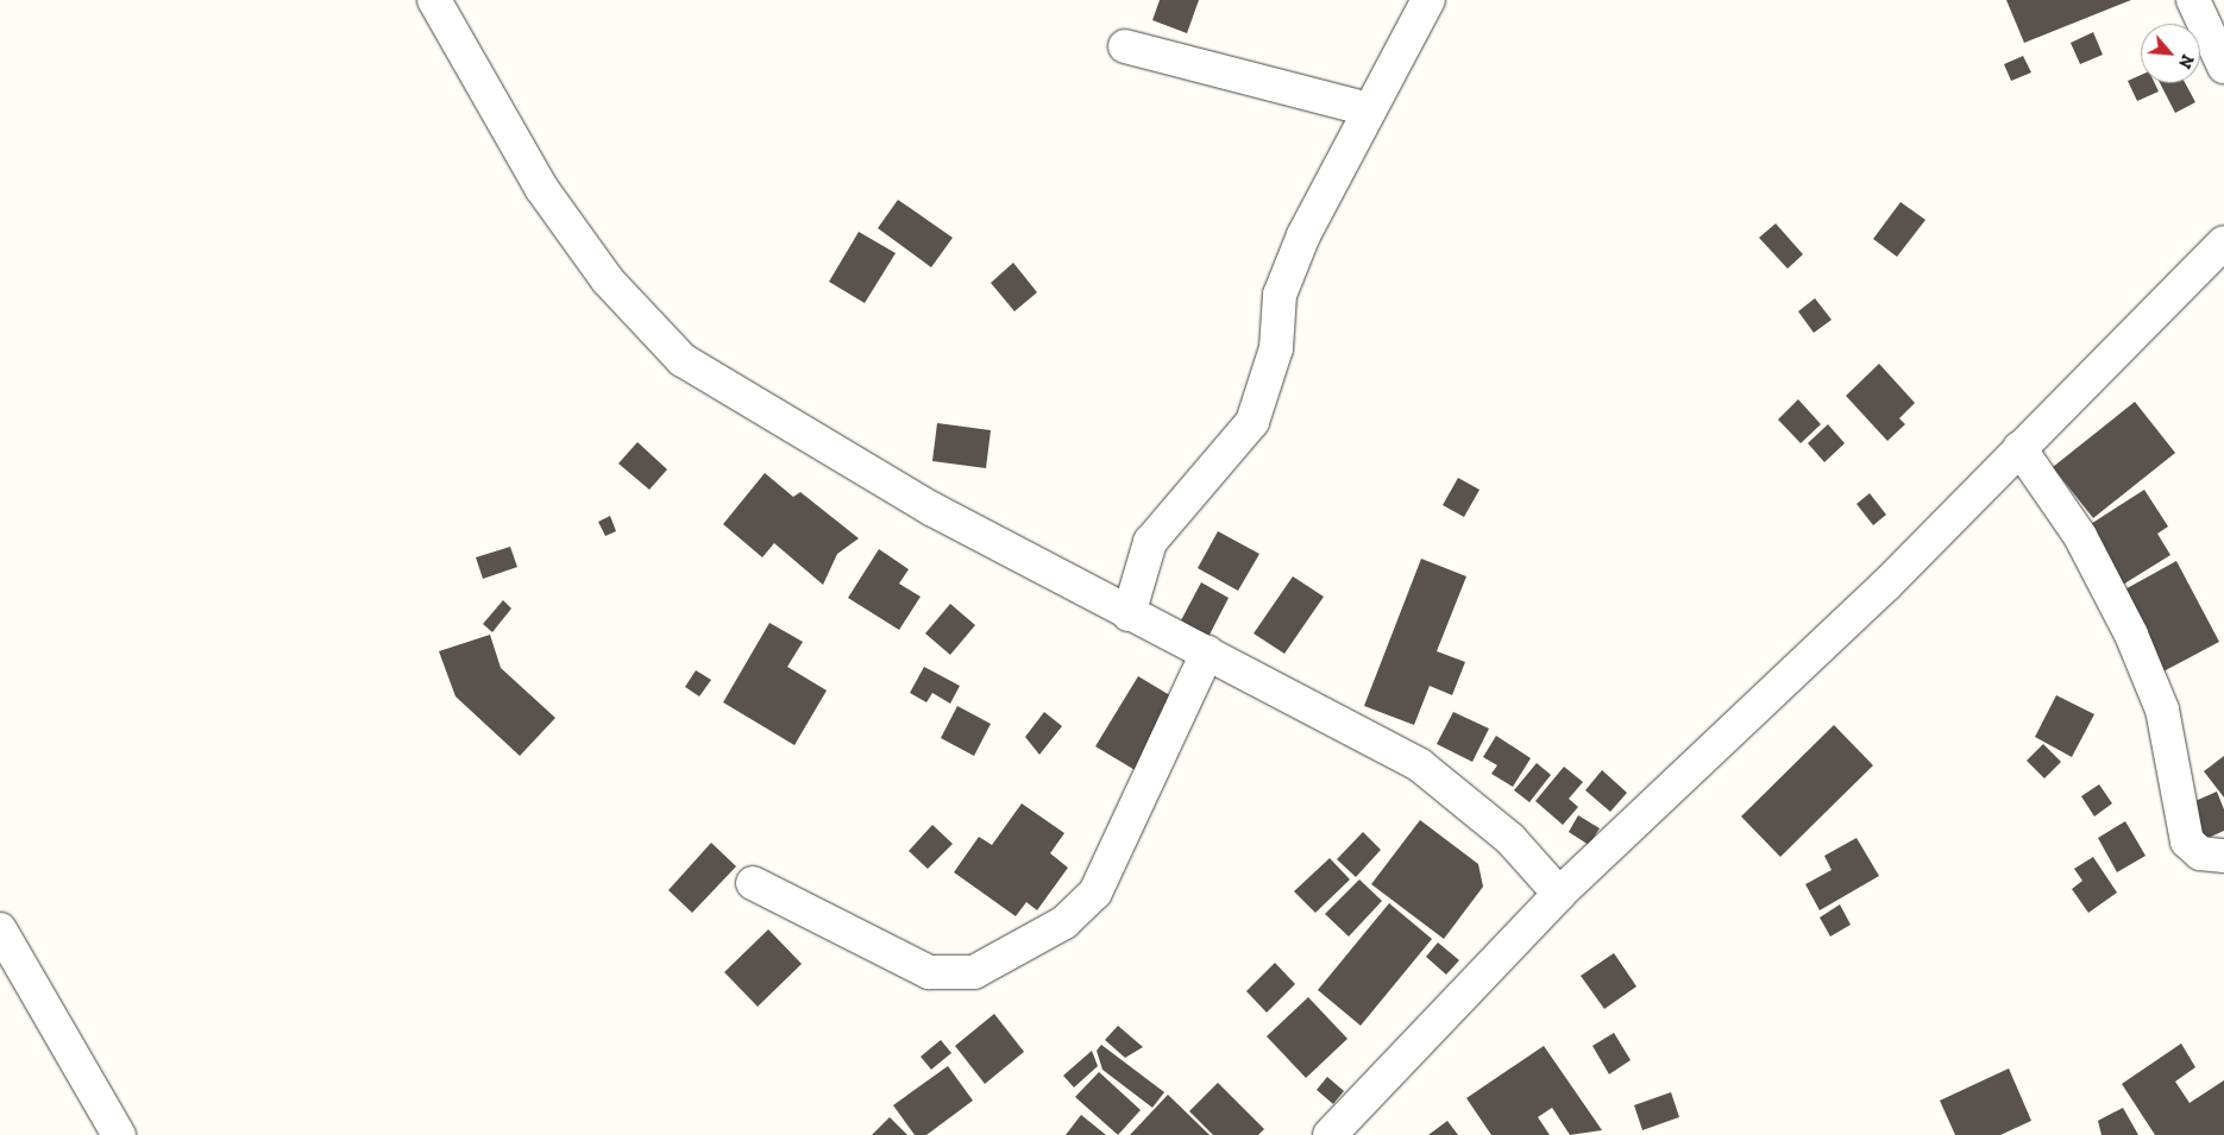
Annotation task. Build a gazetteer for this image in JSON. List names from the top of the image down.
{
  "north": "bottom right"
}
